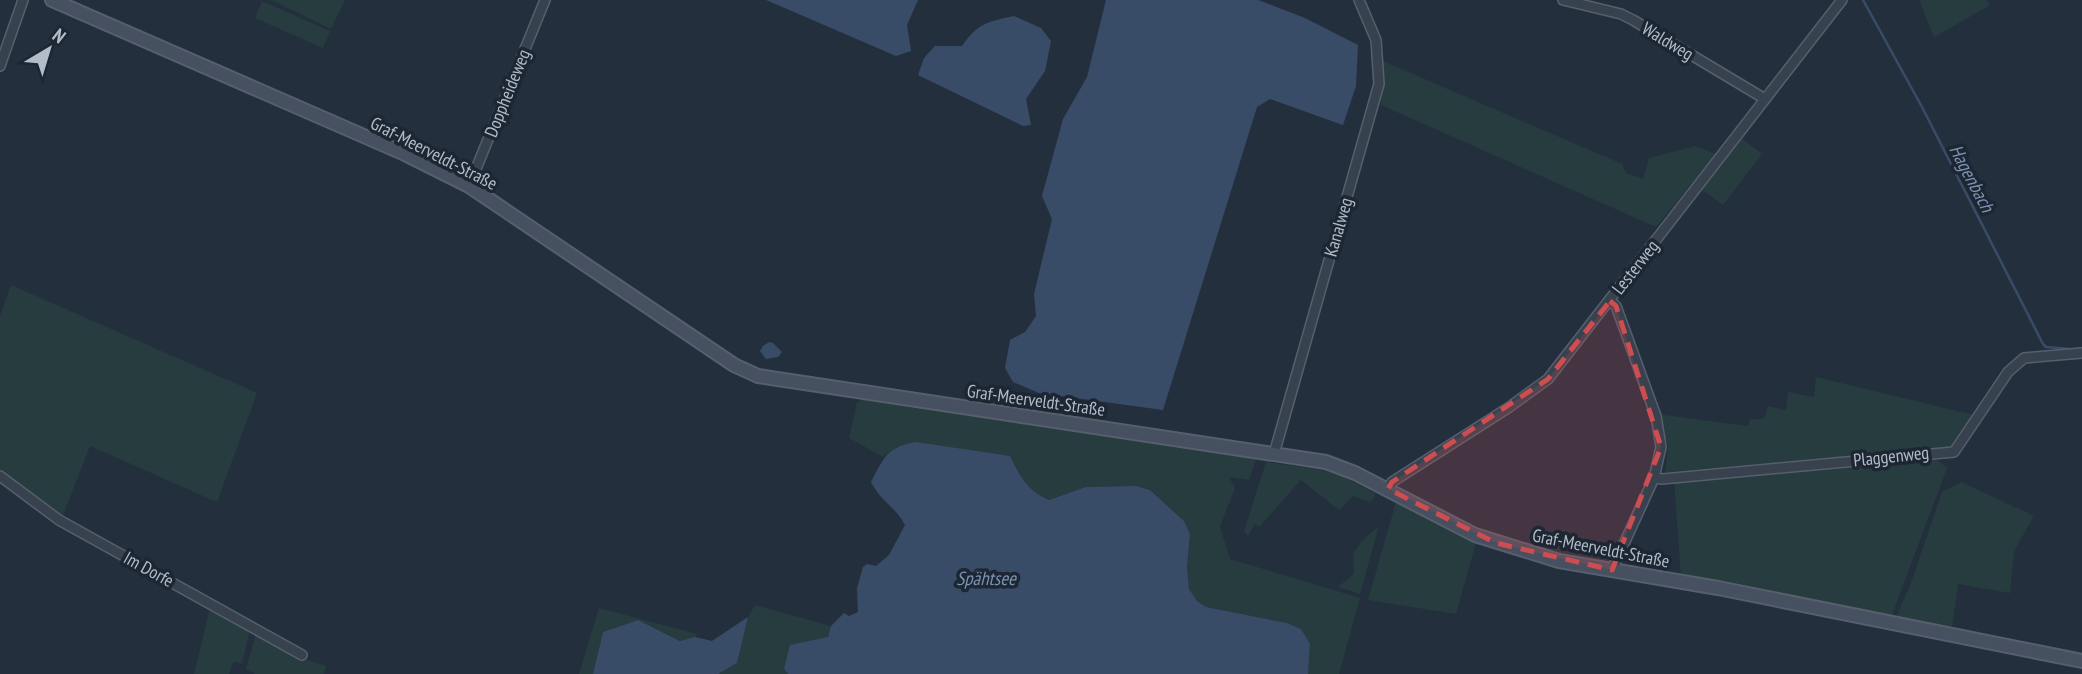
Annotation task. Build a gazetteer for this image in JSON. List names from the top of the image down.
{
  "streets": {
    "main road": ["Graf-Meerveldt-Straße"],
    "street": [
      "Waldweg",
      "Doppheideweg",
      "Kanalweg",
      "Lesterweg",
      "Plaggenweg",
      "Im Dorfe"
    ]
  },
  "crossings": [
    ["Waldweg", "Lesterweg"],
    ["Doppheideweg", "Graf-Meerveldt-Straße"],
    ["Graf-Meerveldt-Straße", "Kanalweg"],
    ["Graf-Meerveldt-Straße", "Lesterweg"]
  ],
  "water": ["Hagenbach", "Spähtsee"],
  "north": "top right"
}
